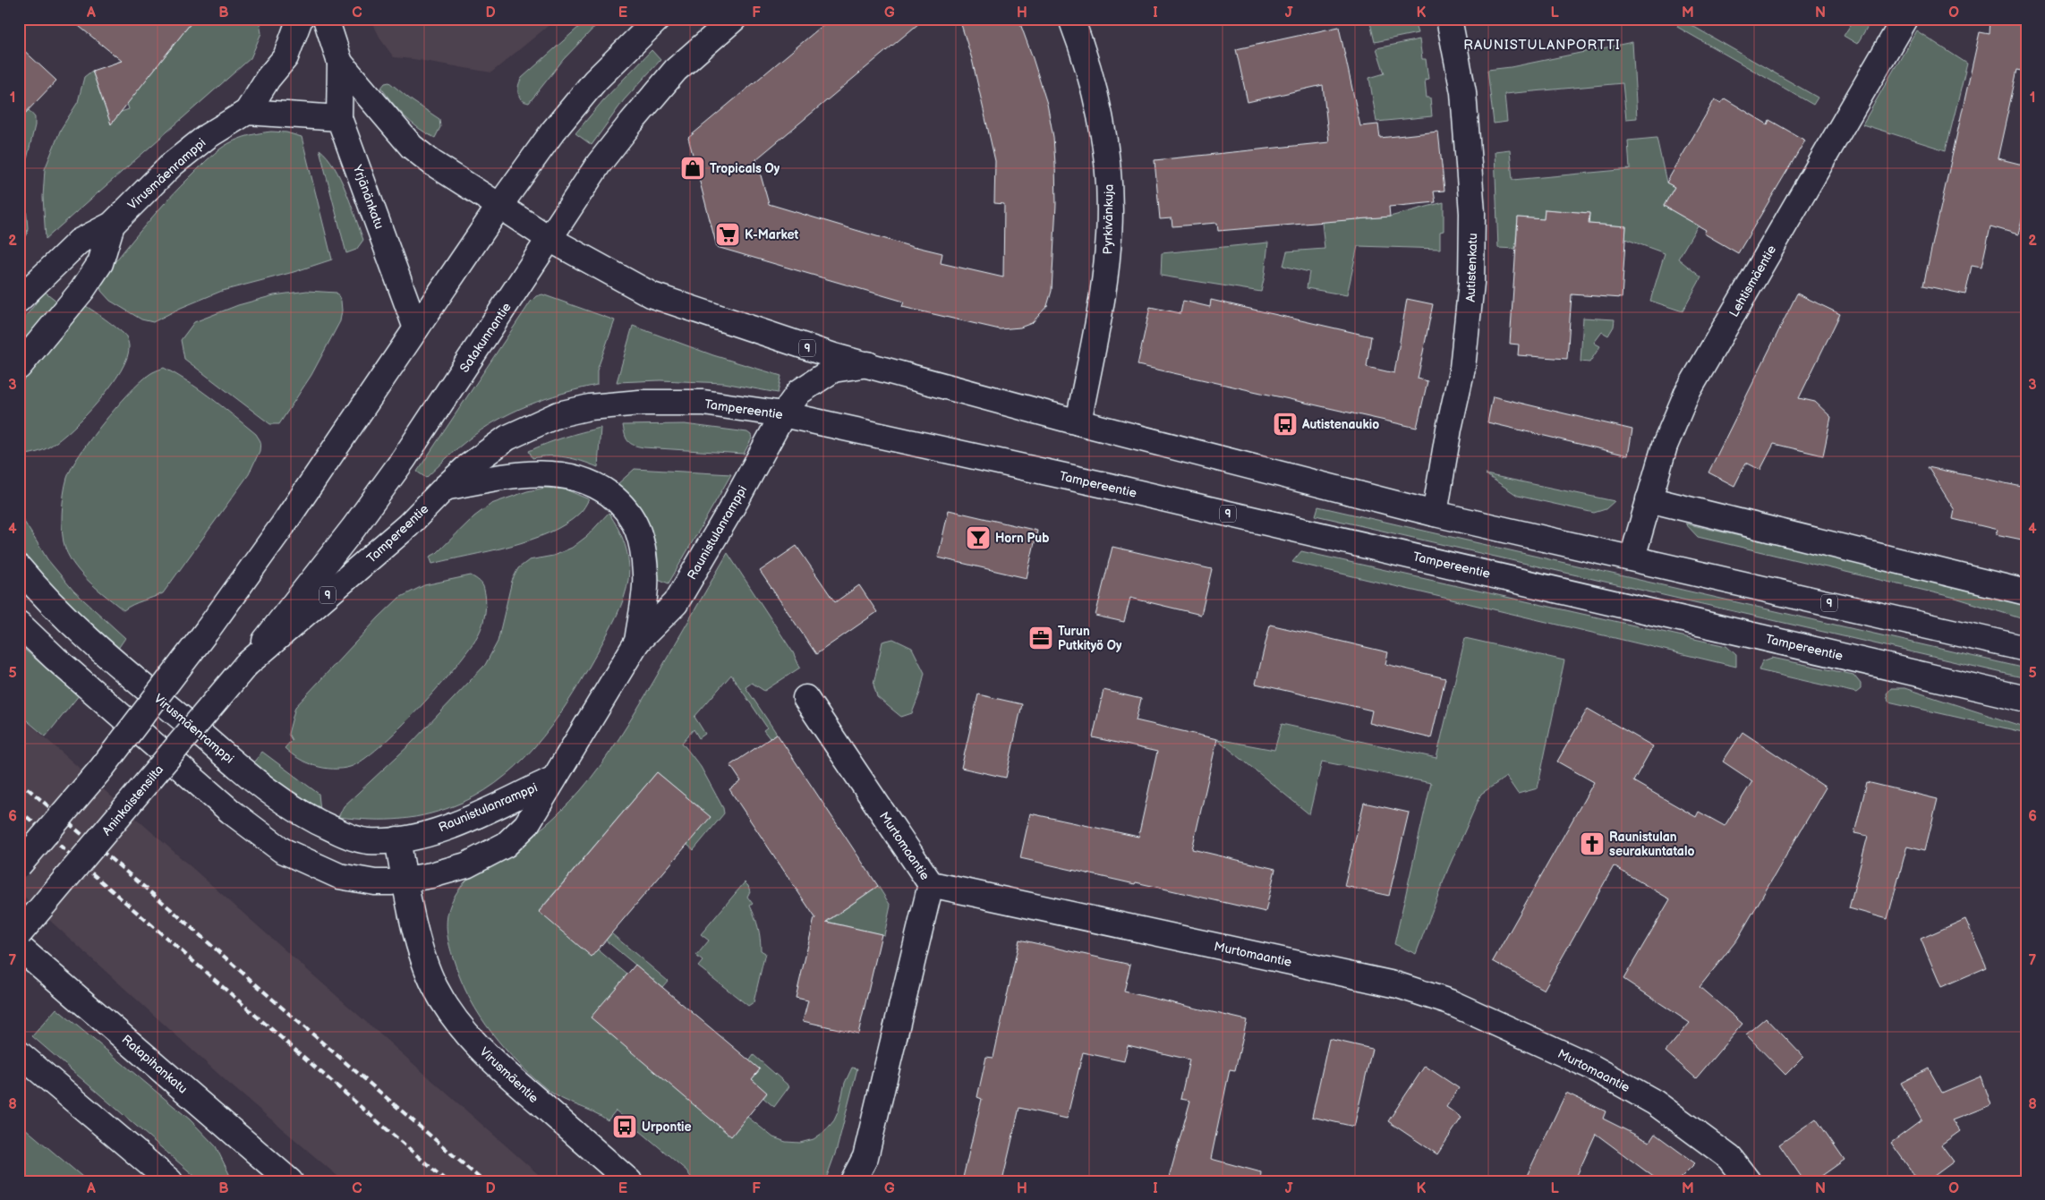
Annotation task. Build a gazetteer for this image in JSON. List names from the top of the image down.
{
  "streets": {
    "main road": [
      "Virusmäenramppi",
      "Yrjänänkatu",
      "Pyrkivänkuja",
      "Autistenkatu",
      "Lehtismäentie",
      "Satakunnantie",
      "9",
      "Tampereentie",
      "Raunistulanramppi",
      "Aninkaistensilta",
      "Murtomaantie",
      "Ratapihankatu",
      "Virusmäentie"
    ]
  },
  "crossings": [
    ["Virusmäenramppi", "Raunistulanramppi"],
    ["Virusmäenramppi", "Virusmäentie"],
    ["Yrjänänkatu", "9"],
    ["Pyrkivänkuja", "9"],
    ["Autistenkatu", "9"],
    ["Lehtismäentie", "9"],
    ["Satakunnantie", "9"],
    ["Satakunnantie", "Tampereentie"],
    ["Satakunnantie", "Aninkaistensilta"],
    ["9", "Raunistulanramppi"],
    ["Tampereentie", "Raunistulanramppi"],
    ["Tampereentie", "Aninkaistensilta"],
    ["Raunistulanramppi", "Virusmäentie"]
  ],
  "districts": ["RAUNISTULANPORTTI"],
  "places": {
    "shop": ["Tropicals Oy"],
    "supermarket": ["K-Market"],
    "bus stop": ["Autistenaukio", "Urpontie"],
    "bar": ["Horn Pub"],
    "office": ["Turun Putkityö Oy"],
    "church": ["Raunistulan seurakuntatalo"]
  },
  "grid": {
    "columns": [
      "A",
      "B",
      "C",
      "D",
      "E",
      "F",
      "G",
      "H",
      "I",
      "J",
      "K",
      "L",
      "M",
      "N",
      "O"
    ],
    "rows": [
      "1",
      "2",
      "3",
      "4",
      "5",
      "6",
      "7",
      "8"
    ]
  }
}
